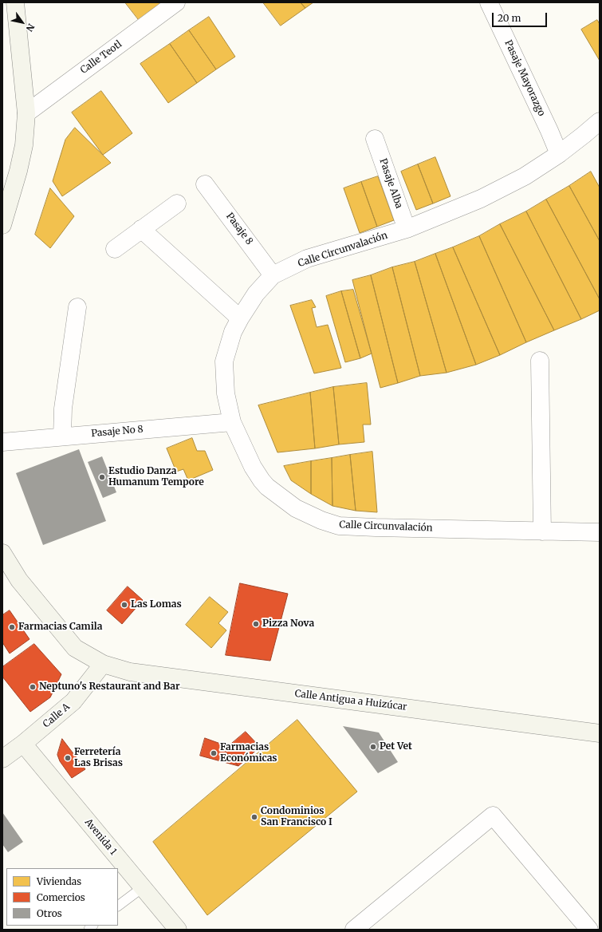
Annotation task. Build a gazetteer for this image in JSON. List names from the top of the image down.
{
  "streets": {
    "main road": ["Calle Antigua a Huizúcar", "Calle A", "Avenida 1"],
    "street": [
      "Calle Teotl",
      "Pasaje Mayorazgo",
      "Pasaje Alba",
      "Pasaje 8",
      "Calle Circunvalación",
      "Pasaje No 8"
    ]
  },
  "crossings": [
    ["Pasaje Mayorazgo", "Calle Circunvalación"],
    ["Pasaje Alba", "Calle Circunvalación"],
    ["Pasaje 8", "Calle Circunvalación"],
    ["Calle Circunvalación", "Pasaje No 8"],
    ["Calle Antigua a Huizúcar", "Calle A"],
    ["Calle A", "Avenida 1"]
  ],
  "places": [
    "Estudio Danza Humanum Tempore",
    "Las Lomas",
    "Pizza Nova",
    "Farmacias Camila",
    "Neptuno's Restaurant and Bar",
    "Pet Vet",
    "Farmacias Económicas",
    "Ferretería Las Brisas",
    "Condominios San Francisco I"
  ],
  "legend": ["Viviendas", "Comercios", "Otros"],
  "scale_bar": "20 m",
  "north": "bottom right"
}
